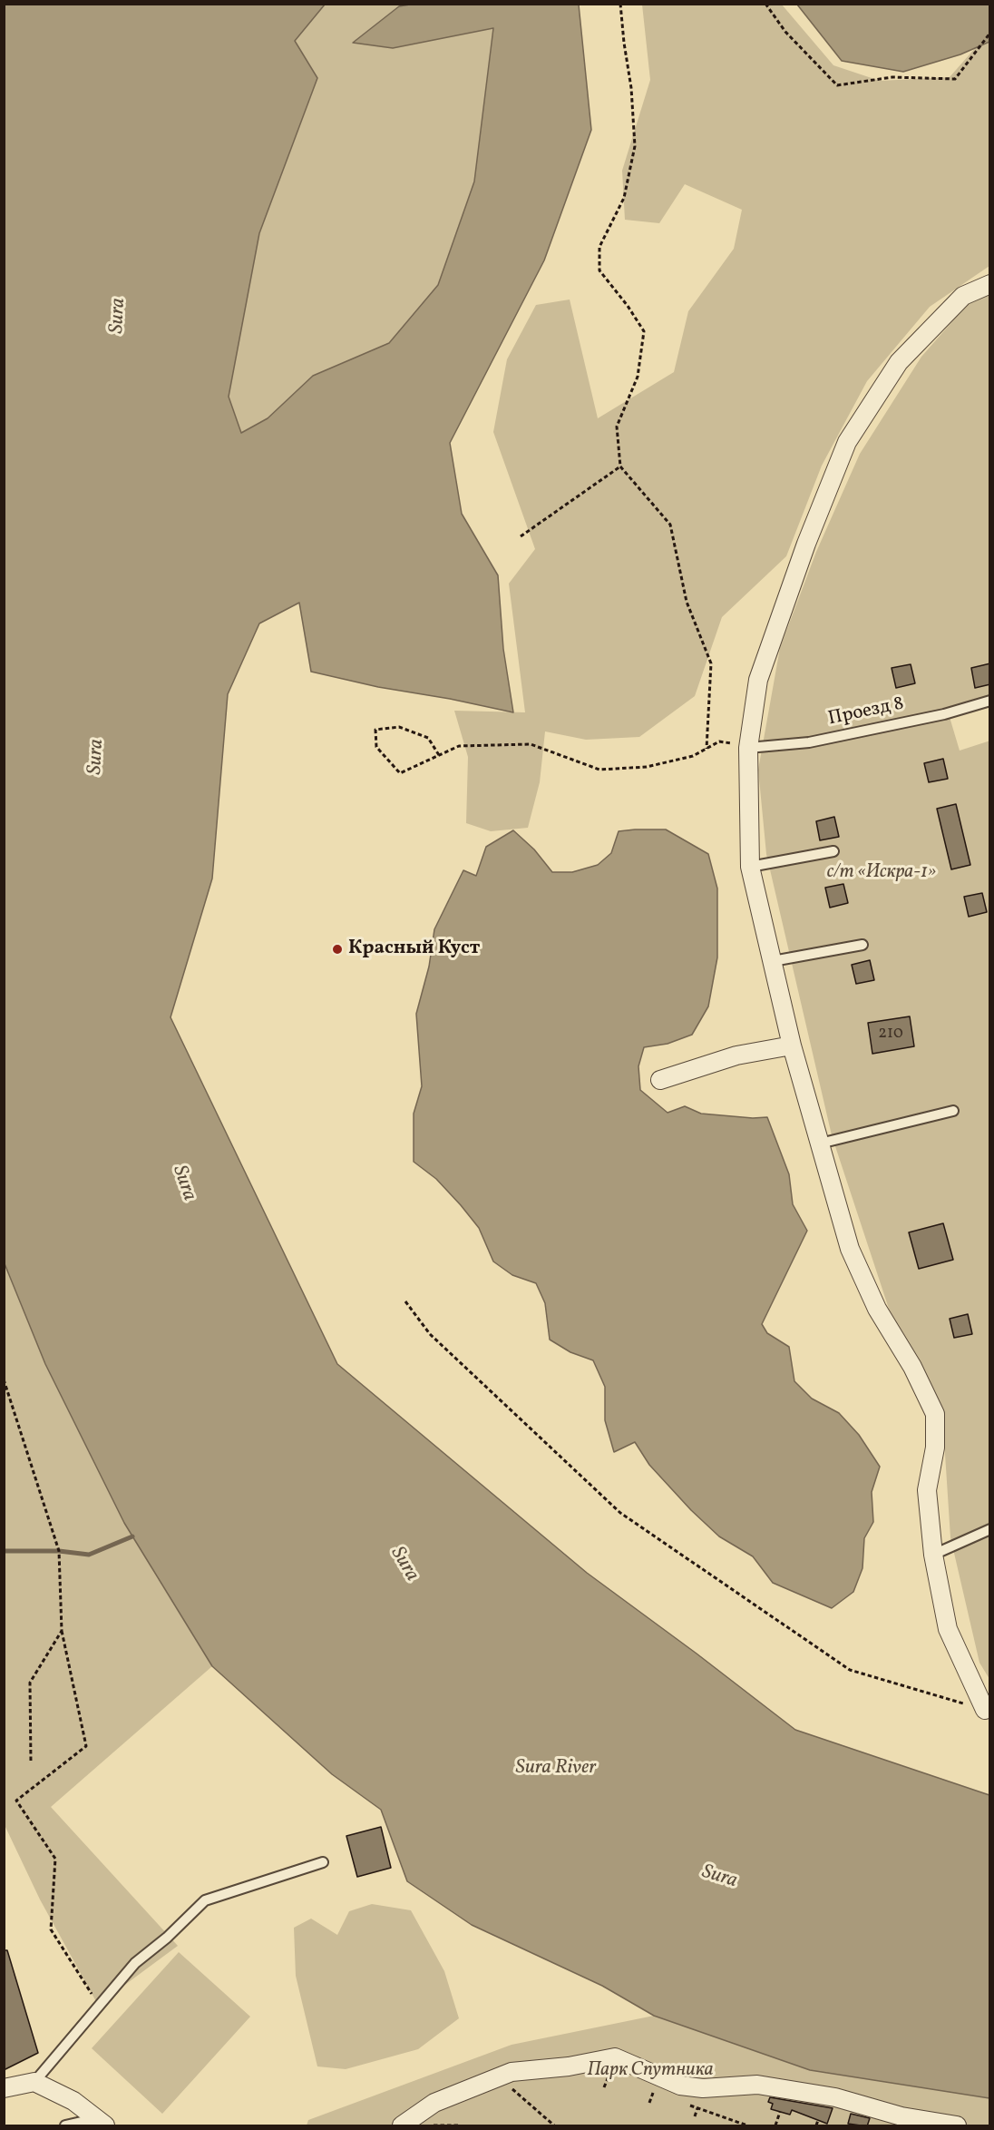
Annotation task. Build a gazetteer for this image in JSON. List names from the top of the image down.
{
  "streets": {
    "lane": ["Проезд 8"]
  },
  "water": ["Sura", "Sura River"],
  "parks": ["с/т «Искра-1»", "Парк Спутника"],
  "places": ["Красный Куст"],
  "house_numbers": ["210"]
}
